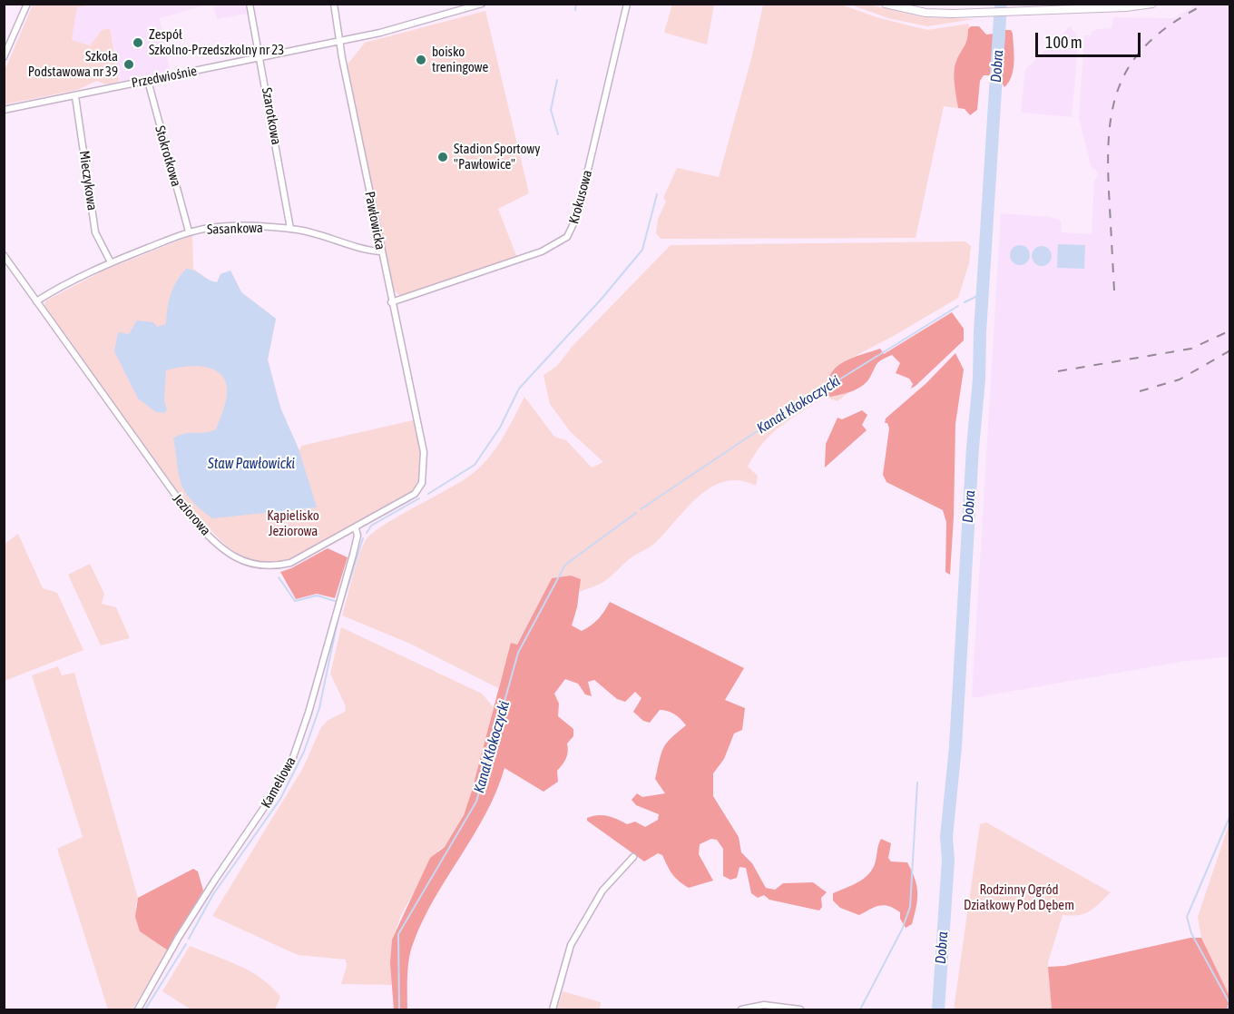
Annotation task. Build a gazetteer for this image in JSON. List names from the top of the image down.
{
  "streets": {
    "street": [
      "Przedwiośnie",
      "Szarotkowa",
      "Stokrotkowa",
      "Mieczykowa",
      "Krokusowa",
      "Pawłowicka",
      "Sasankowa",
      "Jeziorowa",
      "Kameliowa"
    ]
  },
  "crossings": [
    ["Przedwiośnie", "Szarotkowa"],
    ["Przedwiośnie", "Stokrotkowa"],
    ["Przedwiośnie", "Mieczykowa"],
    ["Przedwiośnie", "Pawłowicka"],
    ["Szarotkowa", "Sasankowa"],
    ["Stokrotkowa", "Sasankowa"],
    ["Mieczykowa", "Sasankowa"],
    ["Krokusowa", "Pawłowicka"],
    ["Pawłowicka", "Sasankowa"],
    ["Pawłowicka", "Jeziorowa"],
    ["Sasankowa", "Jeziorowa"],
    ["Jeziorowa", "Kameliowa"]
  ],
  "water": ["Dobra", "Kanał Kłokoczycki", "Staw Pawłowicki"],
  "parks": ["Kąpielisko Jeziorowa", "Rodzinny Ogród Działkowy Pod Dębem"],
  "places": [
    "Zespół Szkolno-Przedszkolny nr 23",
    "boisko treningowe",
    "Szkoła Podstawowa nr 39",
    "Stadion Sportowy \"Pawłowice\""
  ],
  "scale_bar": "100 m"
}
